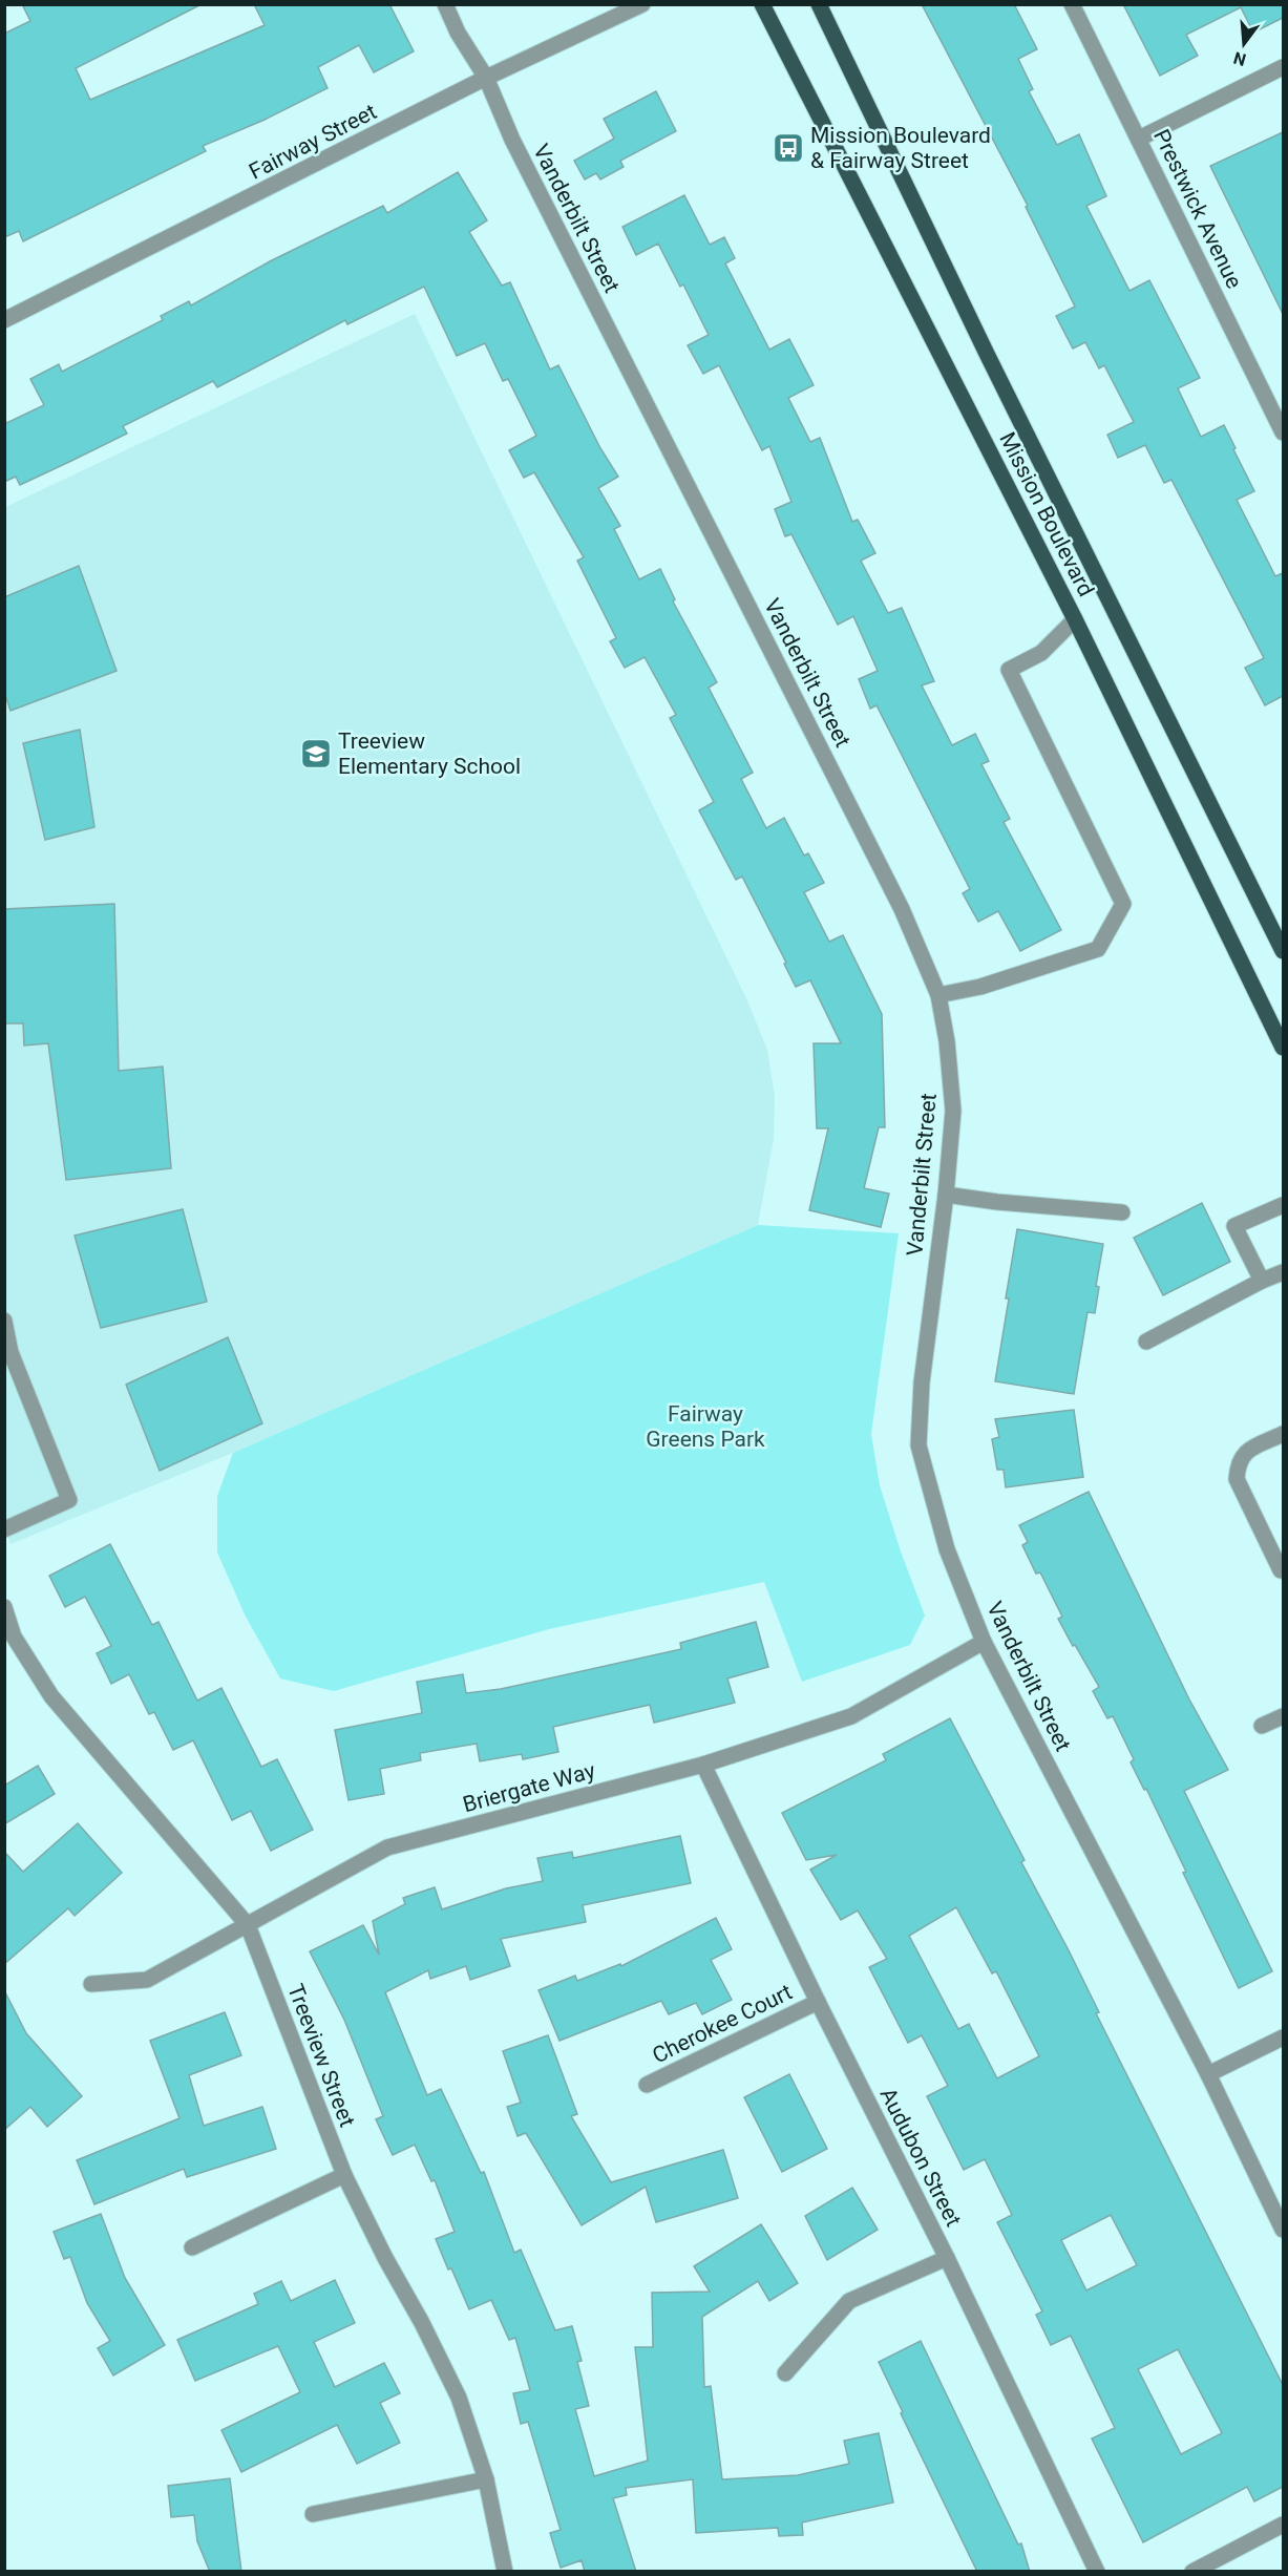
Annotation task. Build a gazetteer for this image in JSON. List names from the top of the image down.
{
  "streets": {
    "main road": ["Mission Boulevard"],
    "street": [
      "Fairway Street",
      "Prestwick Avenue",
      "Vanderbilt Street",
      "Briergate Way",
      "Cherokee Court",
      "Treeview Street",
      "Audubon Street"
    ]
  },
  "crossings": [
    ["Fairway Street", "Vanderbilt Street"],
    ["Vanderbilt Street", "Briergate Way"],
    ["Briergate Way", "Treeview Street"],
    ["Briergate Way", "Audubon Street"],
    ["Cherokee Court", "Audubon Street"]
  ],
  "parks": ["Fairway Greens Park"],
  "places": {
    "bus stop": ["Mission Boulevard & Fairway Street"],
    "school or university": ["Treeview Elementary School"]
  },
  "north": "bottom"
}
